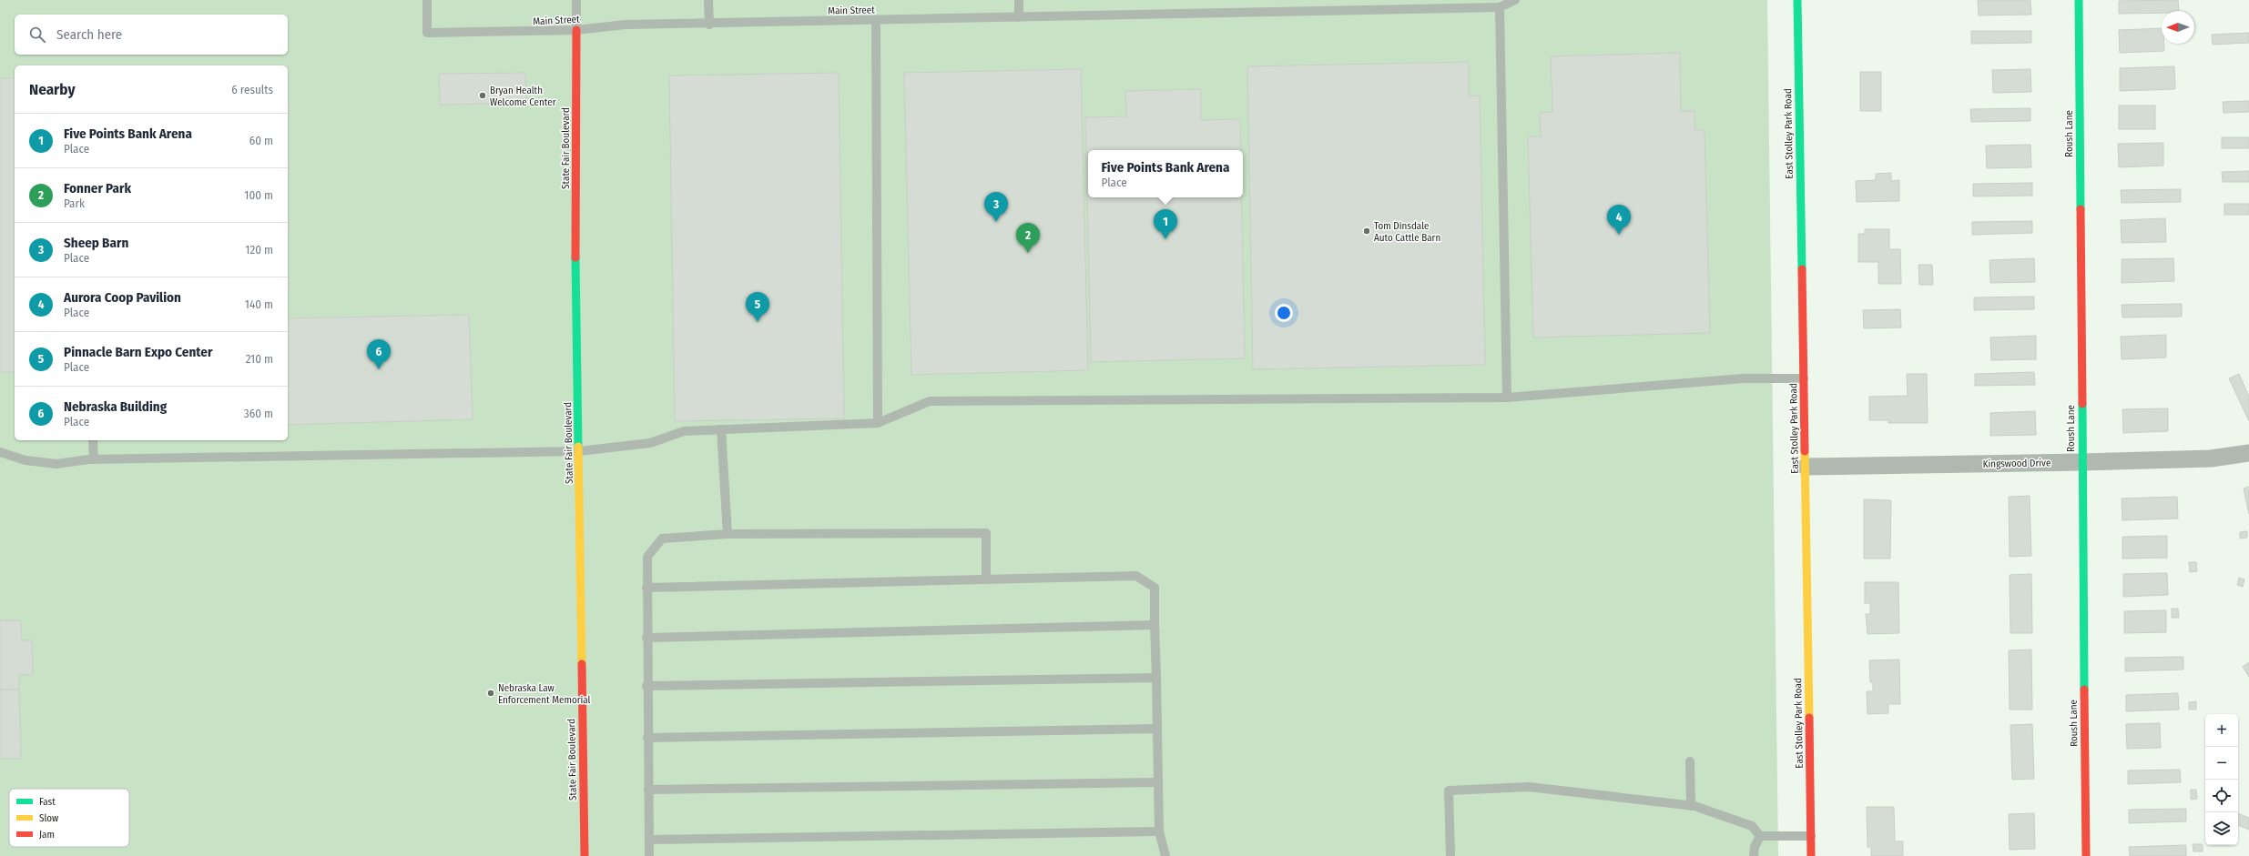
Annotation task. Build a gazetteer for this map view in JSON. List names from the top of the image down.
{
  "streets": {
    "street": [
      "East Stolley Park Road",
      "Roush Lane",
      "State Fair Boulevard",
      "Kingswood Drive"
    ],
    "lane": ["Main Street"]
  },
  "crossings": [
    ["Main Street", "State Fair Boulevard"],
    ["East Stolley Park Road", "Kingswood Drive"],
    ["Roush Lane", "Kingswood Drive"]
  ],
  "places": ["Bryan Health Welcome Center", "Tom Dinsdale Auto Cattle Barn", "Nebraska Law Enforcement Memorial"],
  "legend": ["Fast", "Slow", "Jam"],
  "north": "left",
  "page": {
    "search": "Search here",
    "heading": ["Nearby", "6 results"],
    "list": [
      {
        "mark": "1",
        "name": "Five Points Bank Arena",
        "note": "Place",
        "value": "60 m"
      },
      {
        "mark": "2",
        "name": "Fonner Park",
        "note": "Park",
        "value": "100 m"
      },
      {
        "mark": "3",
        "name": "Sheep Barn",
        "note": "Place",
        "value": "120 m"
      },
      {
        "mark": "4",
        "name": "Aurora Coop Pavilion",
        "note": "Place",
        "value": "140 m"
      },
      {
        "mark": "5",
        "name": "Pinnacle Barn Expo Center",
        "note": "Place",
        "value": "210 m"
      },
      {
        "mark": "6",
        "name": "Nebraska Building",
        "note": "Place",
        "value": "360 m"
      }
    ],
    "popup": ["Five Points Bank Arena", "Place"],
    "pins": [
      "3",
      "4",
      "1",
      "2",
      "5",
      "6"
    ],
    "map_buttons": ["+", "−"]
  }
}
